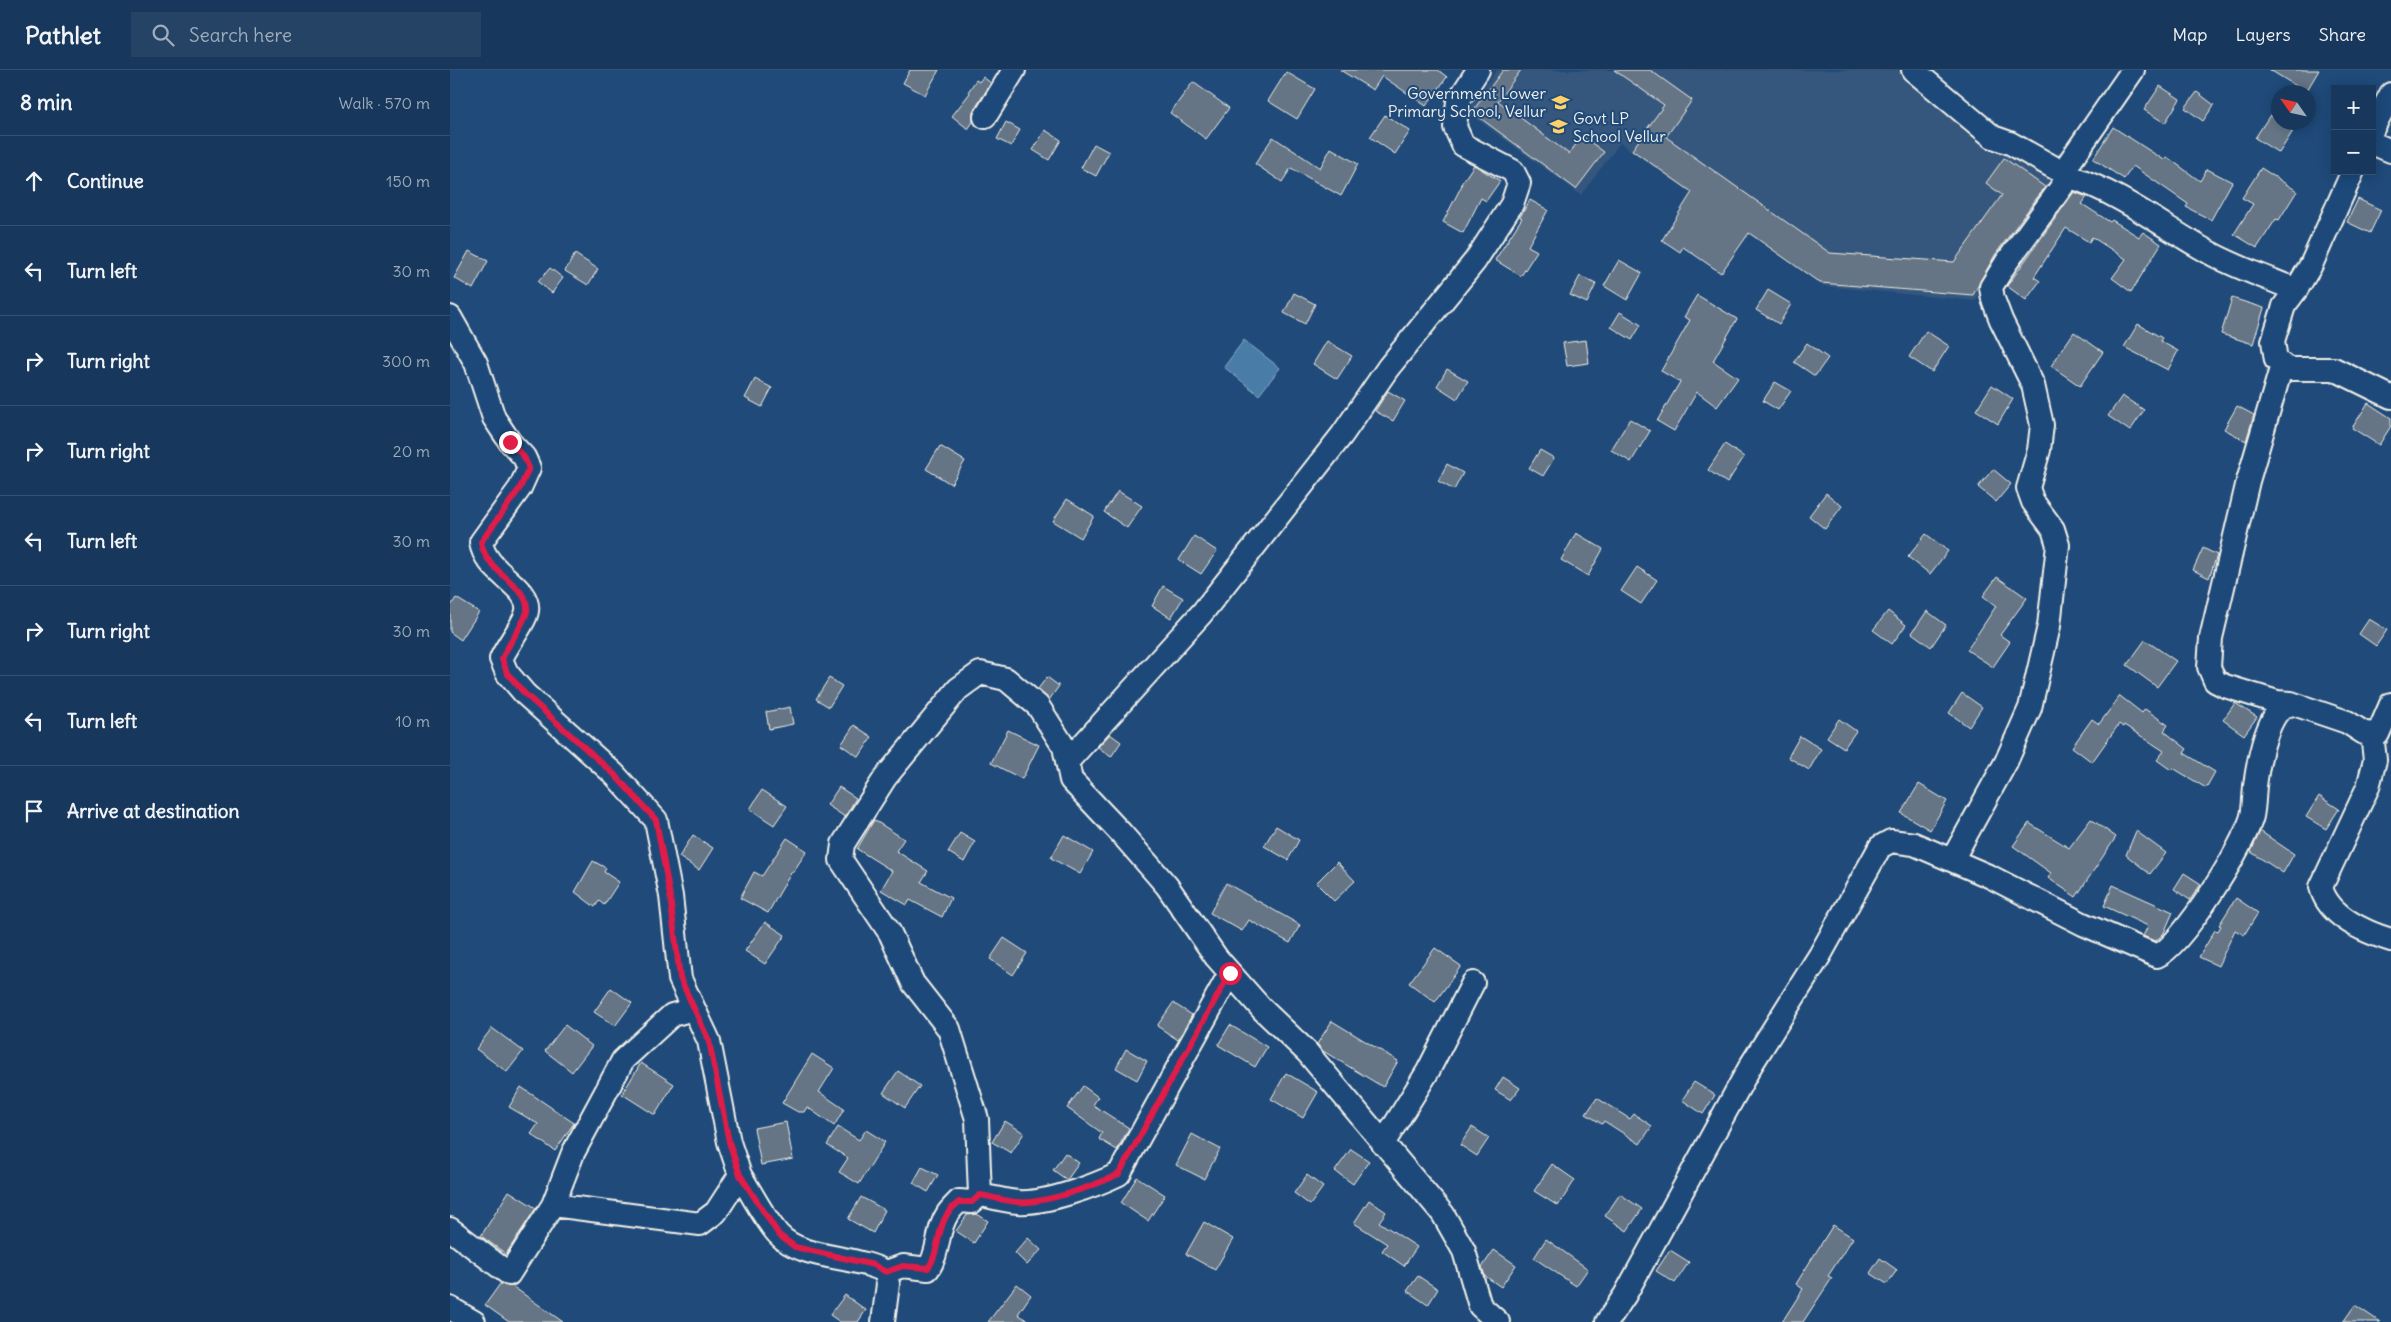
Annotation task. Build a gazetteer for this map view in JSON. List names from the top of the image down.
{
  "places": {
    "school or university": ["Government Lower Primary School, Vellur", "Govt LP School Vellur"]
  },
  "north": "top left",
  "page": {
    "header": "Pathlet",
    "search": "Search here",
    "nav": ["Map", "Layers", "Share"],
    "heading": ["8 min", "Walk · 570 m"],
    "map_buttons": ["+", "−"],
    "list": [
      ["Continue", "150 m"],
      ["Turn left", "30 m"],
      ["Turn right", "300 m"],
      ["Turn right", "20 m"],
      ["Turn left", "30 m"],
      ["Turn right", "30 m"],
      ["Turn left", "10 m"],
      "Arrive at destination"
    ]
  }
}
